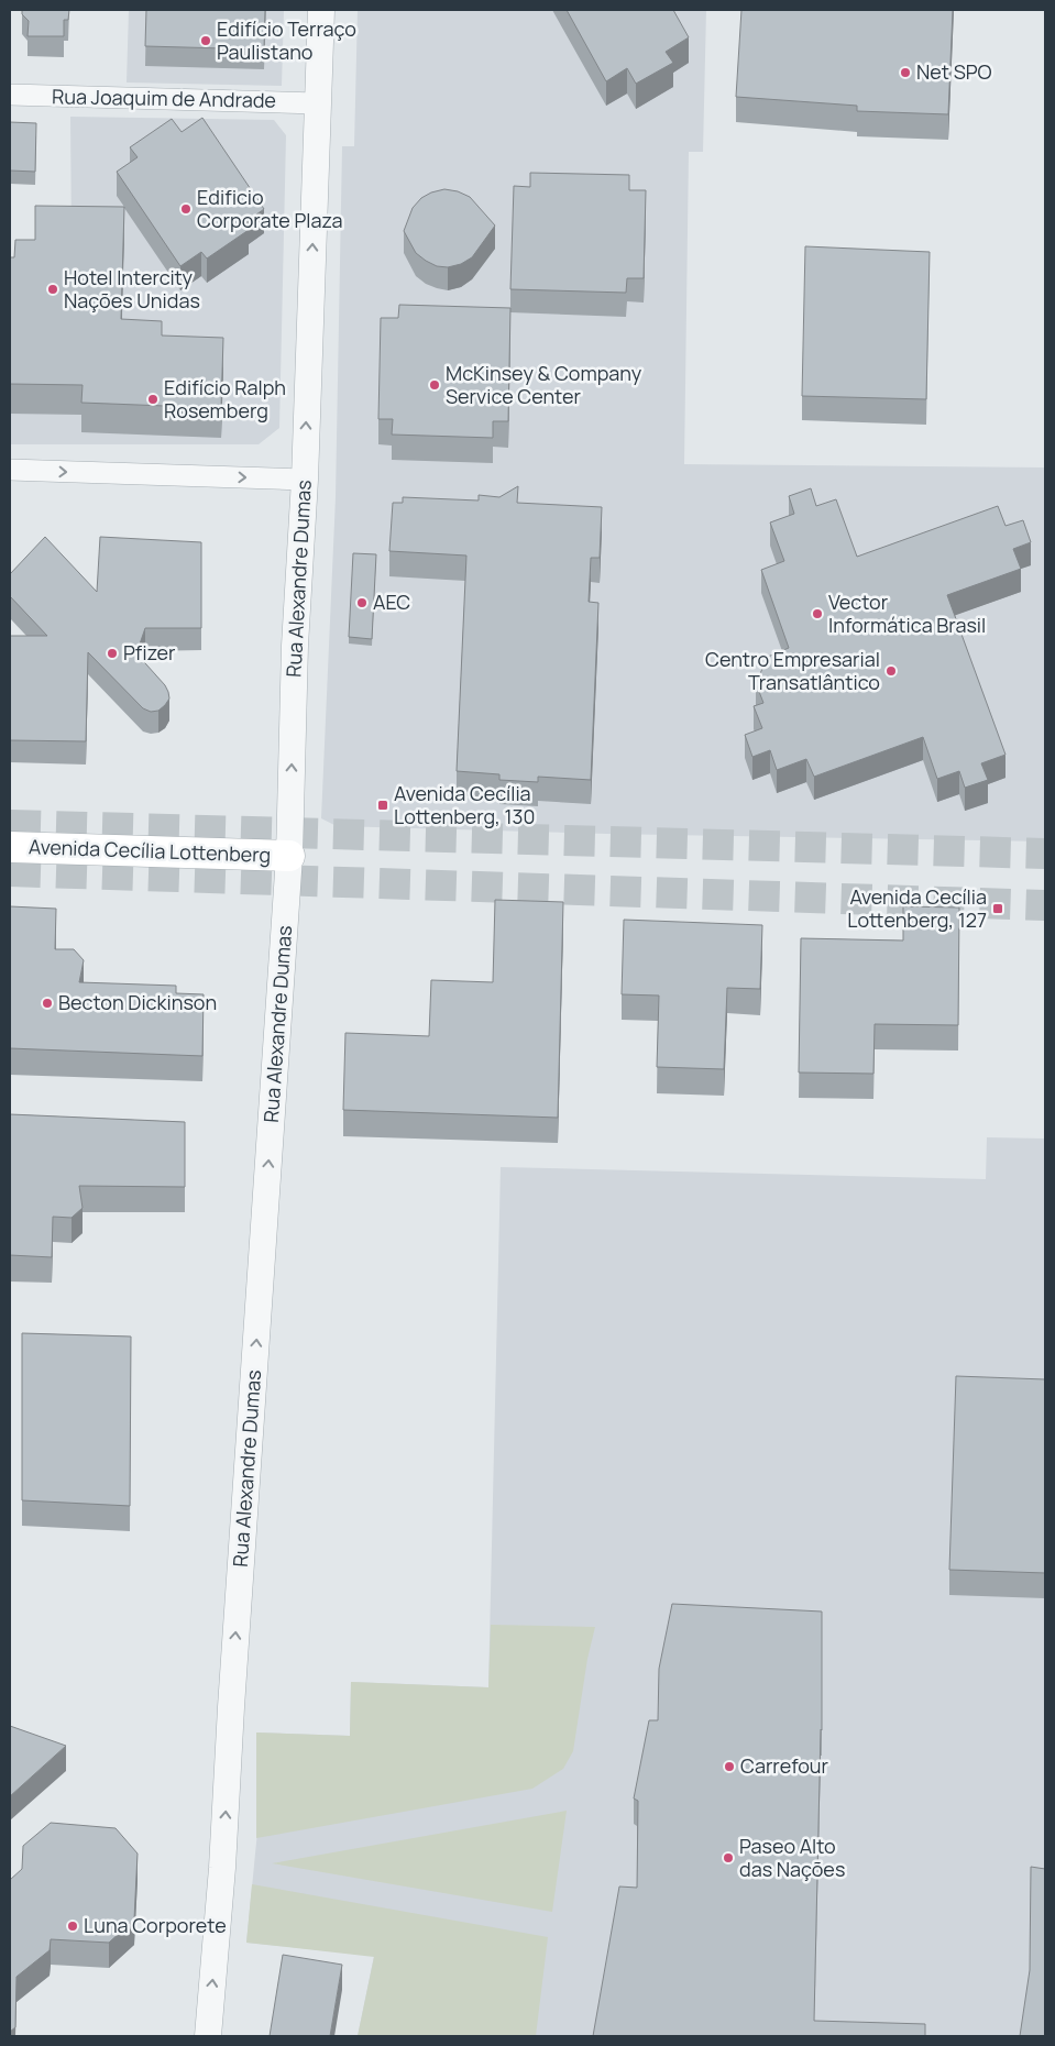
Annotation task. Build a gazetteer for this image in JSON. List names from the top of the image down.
{
  "streets": {
    "main road": ["Avenida Cecília Lottenberg"],
    "street": ["Rua Joaquim de Andrade", "Rua Alexandre Dumas"]
  },
  "crossings": [
    ["Rua Joaquim de Andrade", "Rua Alexandre Dumas"],
    ["Rua Alexandre Dumas", "Avenida Cecília Lottenberg"]
  ],
  "one_way": ["Rua Alexandre Dumas"],
  "places": {
    "other": [
      "Edifício Terraço Paulistano",
      "Net SPO",
      "Edificio Corporate Plaza",
      "Hotel Intercity Nações Unidas",
      "McKinsey & Company Service Center",
      "Edifício Ralph Rosemberg",
      "AEC",
      "Vector Informática Brasil",
      "Pfizer",
      "Centro Empresarial Transatlântico",
      "Becton Dickinson",
      "Carrefour",
      "Paseo Alto das Nações",
      "Luna Corporete"
    ],
    "transit": ["Avenida Cecília Lottenberg, 130", "Avenida Cecília Lottenberg, 127"]
  }
}
